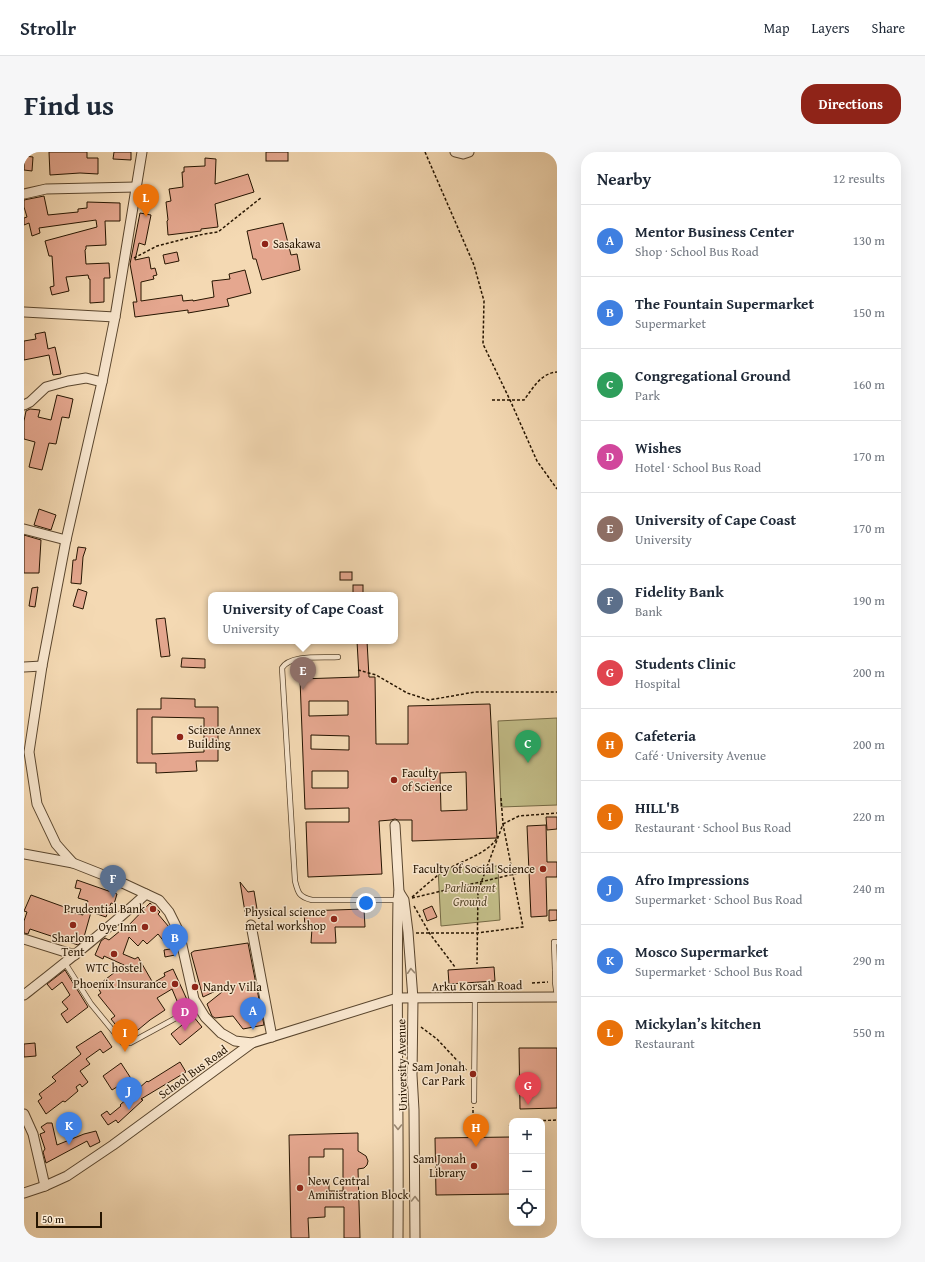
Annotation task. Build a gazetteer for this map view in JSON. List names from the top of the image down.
{
  "streets": {
    "street": ["Arku Korsah Road", "University Avenue", "School Bus Road"]
  },
  "crossings": [
    ["Arku Korsah Road", "University Avenue"]
  ],
  "parks": ["Parliament Ground"],
  "places": [
    "Sasakawa",
    "Science Annex Building",
    "Faculty of Science",
    "Faculty of Social Science",
    "Prudential Bank",
    "Physical science metal workshop",
    "Sharlom Tent",
    "Oye Inn",
    "WTC hostel",
    "Phoenix Insurance",
    "Nandy Villa",
    "Sam Jonah Car Park",
    "Sam Jonah Library",
    "New Central Aministration Block"
  ],
  "scale_bar": "50 m",
  "page": {
    "header": "Strollr",
    "nav": ["Map", "Layers", "Share"],
    "title": "Find us",
    "buttons": "Directions",
    "heading": ["Nearby", "12 results"],
    "pins": [
      "L",
      "E",
      "C",
      "F",
      "B",
      "A",
      "D",
      "I",
      "G",
      "J",
      "K",
      "H"
    ],
    "list": [
      {
        "mark": "A",
        "name": "Mentor Business Center",
        "note": "Shop · School Bus Road",
        "value": "130 m"
      },
      {
        "mark": "B",
        "name": "The Fountain Supermarket",
        "note": "Supermarket",
        "value": "150 m"
      },
      {
        "mark": "C",
        "name": "Congregational Ground",
        "note": "Park",
        "value": "160 m"
      },
      {
        "mark": "D",
        "name": "Wishes",
        "note": "Hotel · School Bus Road",
        "value": "170 m"
      },
      {
        "mark": "E",
        "name": "University of Cape Coast",
        "note": "University",
        "value": "170 m"
      },
      {
        "mark": "F",
        "name": "Fidelity Bank",
        "note": "Bank",
        "value": "190 m"
      },
      {
        "mark": "G",
        "name": "Students Clinic",
        "note": "Hospital",
        "value": "200 m"
      },
      {
        "mark": "H",
        "name": "Cafeteria",
        "note": "Café · University Avenue",
        "value": "200 m"
      },
      {
        "mark": "I",
        "name": "HILL'B",
        "note": "Restaurant · School Bus Road",
        "value": "220 m"
      },
      {
        "mark": "J",
        "name": "Afro Impressions",
        "note": "Supermarket · School Bus Road",
        "value": "240 m"
      },
      {
        "mark": "K",
        "name": "Mosco Supermarket",
        "note": "Supermarket · School Bus Road",
        "value": "290 m"
      },
      {
        "mark": "L",
        "name": "Mickylan’s kitchen",
        "note": "Restaurant",
        "value": "550 m"
      }
    ],
    "popup": ["University of Cape Coast", "University"],
    "map_buttons": ["+", "−"],
    "scale": "50 m"
  }
}
